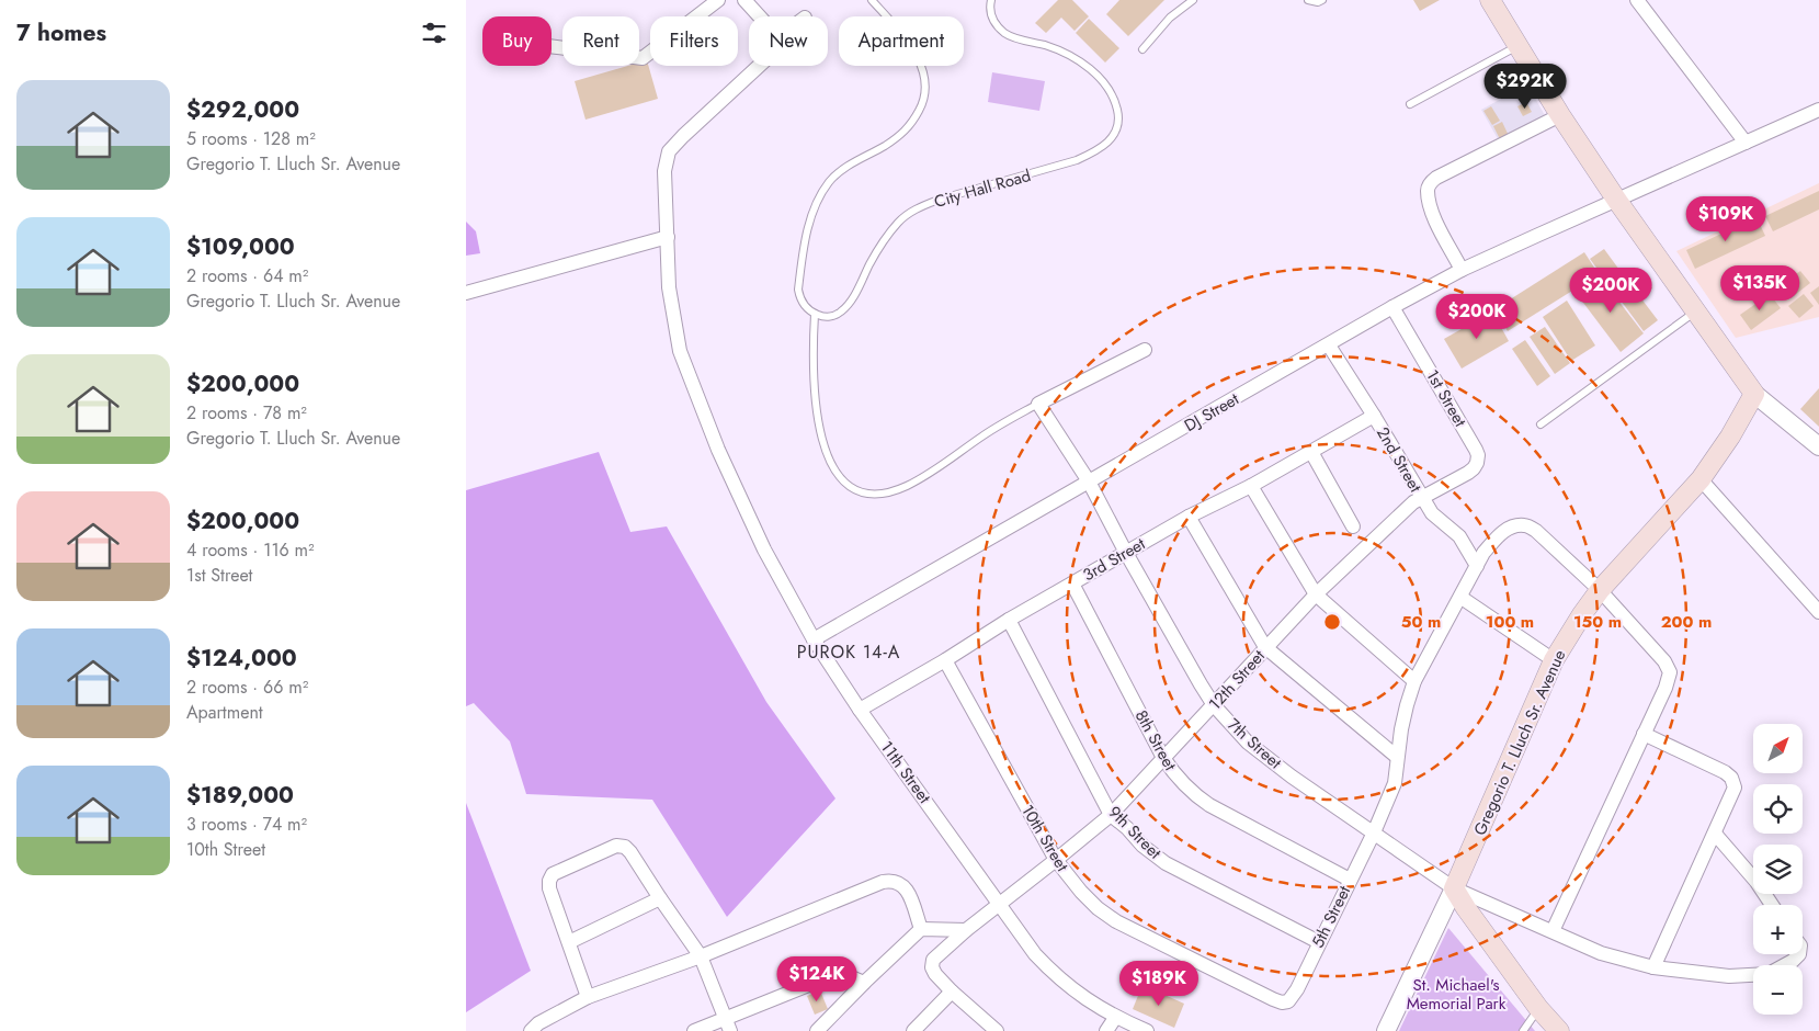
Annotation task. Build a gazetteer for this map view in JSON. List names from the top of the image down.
{
  "streets": {
    "main road": ["Gregorio T. Lluch Sr. Avenue"],
    "street": [
      "1st Street",
      "DJ Street",
      "2nd Street",
      "3rd Street",
      "12th Street",
      "8th Street",
      "7th Street",
      "11th Street",
      "9th Street",
      "10th Street",
      "5th Street"
    ],
    "lane": ["City Hall Road"]
  },
  "crossings": [
    ["1st Street", "DJ Street"],
    ["1st Street", "12th Street"],
    ["DJ Street", "2nd Street"],
    ["DJ Street", "7th Street"],
    ["DJ Street", "11th Street"],
    ["2nd Street", "3rd Street"],
    ["2nd Street", "12th Street"],
    ["2nd Street", "5th Street"],
    ["3rd Street", "8th Street"],
    ["3rd Street", "7th Street"],
    ["3rd Street", "11th Street"],
    ["3rd Street", "9th Street"],
    ["3rd Street", "10th Street"],
    ["12th Street", "8th Street"],
    ["12th Street", "7th Street"],
    ["12th Street", "11th Street"],
    ["12th Street", "9th Street"],
    ["12th Street", "10th Street"],
    ["8th Street", "5th Street"],
    ["Gregorio T. Lluch Sr. Avenue", "7th Street"],
    ["Gregorio T. Lluch Sr. Avenue", "5th Street"],
    ["7th Street", "5th Street"],
    ["9th Street", "5th Street"],
    ["10th Street", "5th Street"]
  ],
  "districts": ["PUROK 14-A"],
  "parks": ["St. Michael's Memorial Park"],
  "north": "top right",
  "page": {
    "heading": "7 homes",
    "chip": [
      "Buy",
      "Rent",
      "Filters",
      "New",
      "Apartment"
    ],
    "price": [
      "$292K",
      "$109K",
      "$135K",
      "$200K",
      "$200K",
      "$124K",
      "$189K"
    ],
    "list": [
      {
        "name": "$292,000",
        "note": "5 rooms · 128 m² · Gregorio T. Lluch Sr. Avenue"
      },
      {
        "name": "$109,000",
        "note": "2 rooms · 64 m² · Gregorio T. Lluch Sr. Avenue"
      },
      {
        "name": "$200,000",
        "note": "2 rooms · 78 m² · Gregorio T. Lluch Sr. Avenue"
      },
      {
        "name": "$200,000",
        "note": "4 rooms · 116 m² · 1st Street"
      },
      {
        "name": "$124,000",
        "note": "2 rooms · 66 m² · Apartment"
      },
      {
        "name": "$189,000",
        "note": "3 rooms · 74 m² · 10th Street"
      }
    ],
    "map_buttons": ["+", "−"]
  },
  "rings": [
    "50 m",
    "100 m",
    "150 m",
    "200 m"
  ]
}
